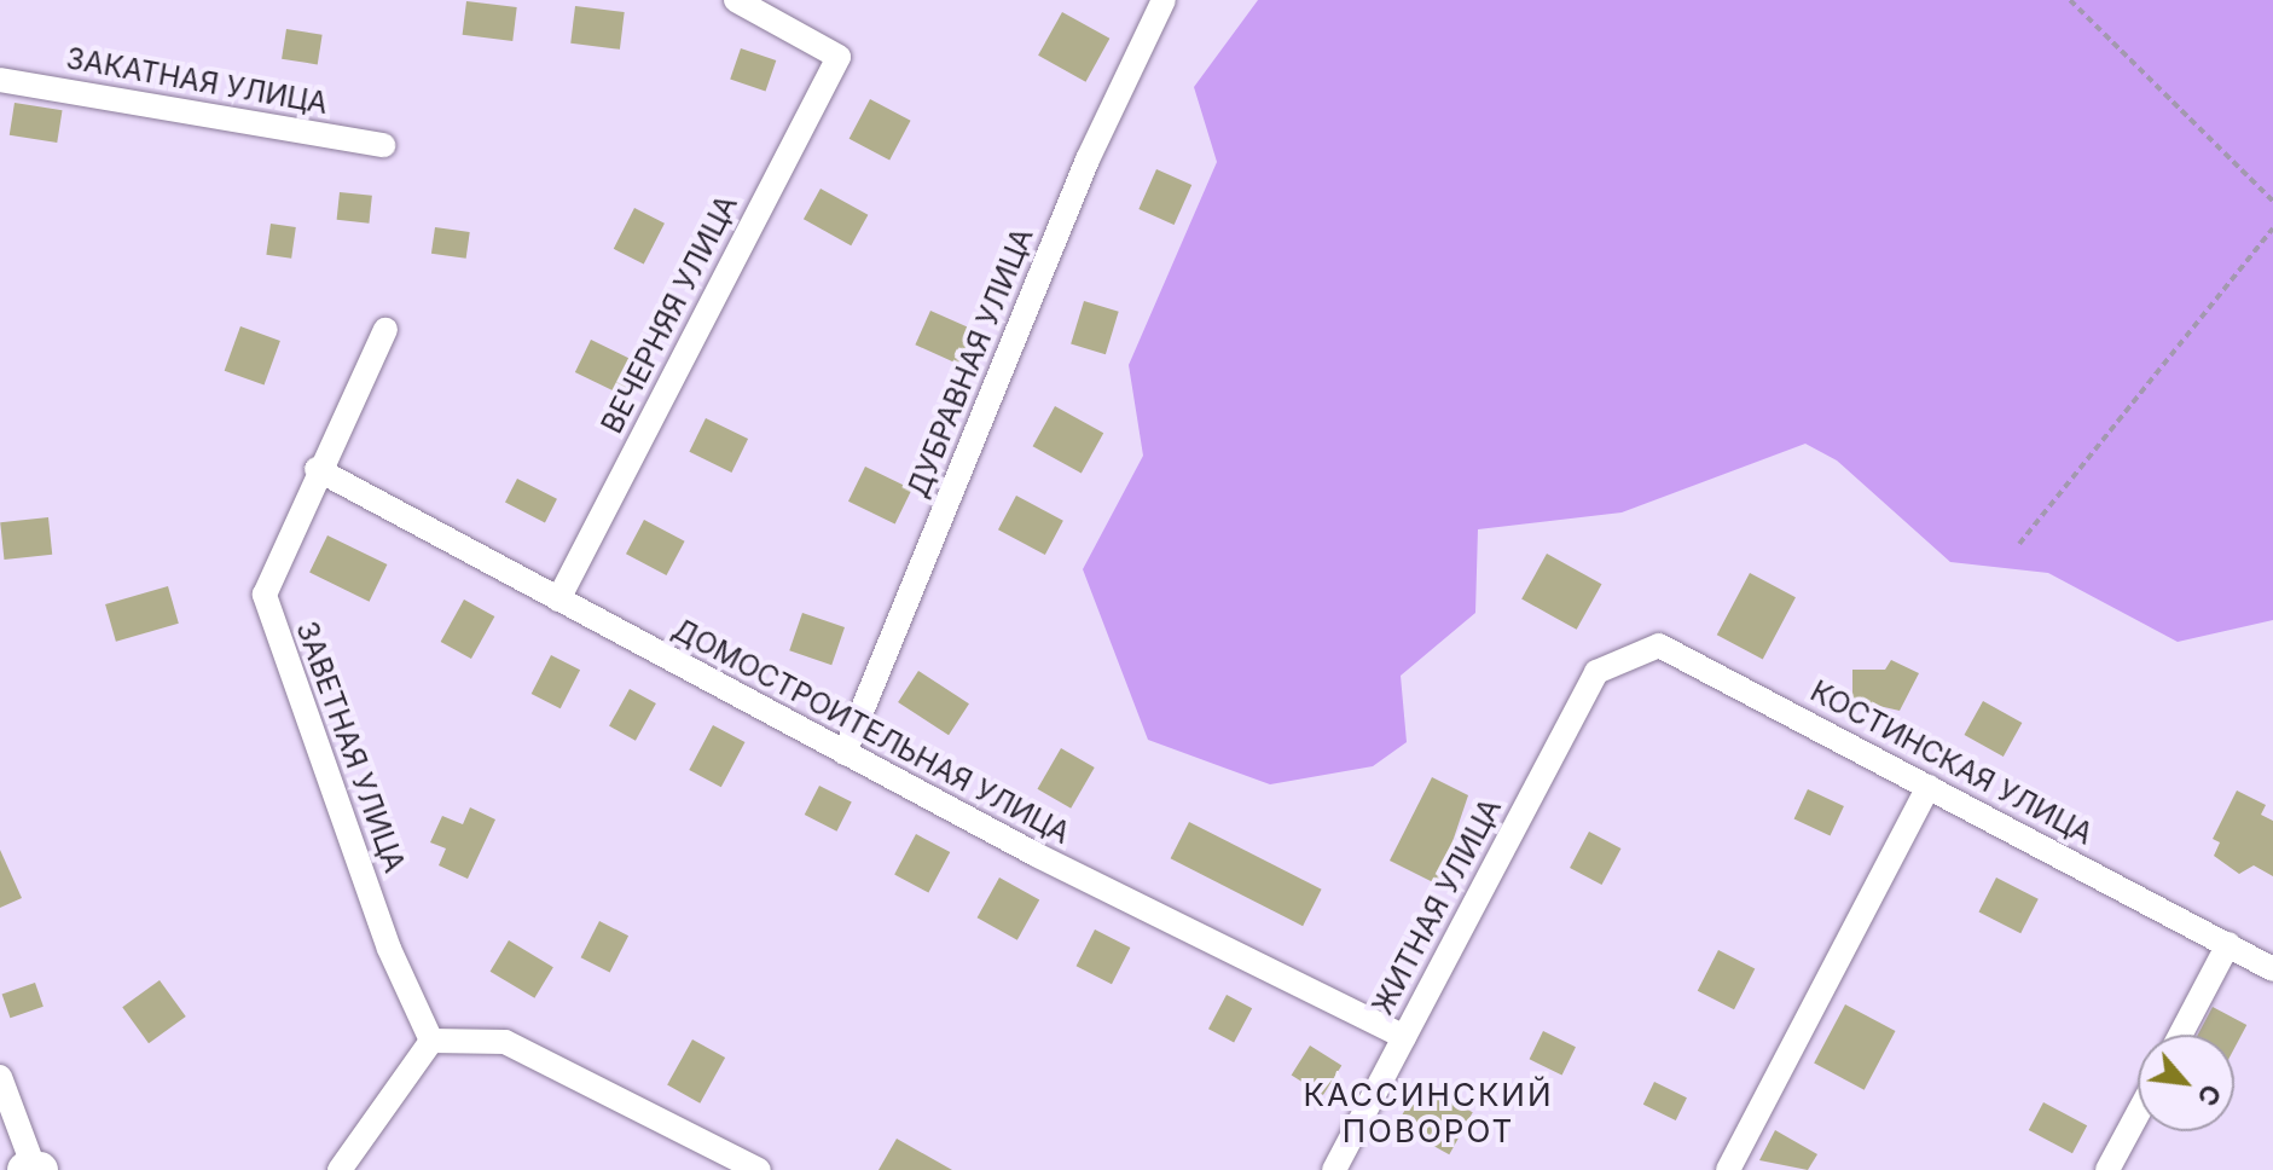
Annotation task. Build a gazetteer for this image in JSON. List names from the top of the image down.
{
  "streets": {
    "street": [
      "ЗАКАТНАЯ УЛИЦА",
      "ВЕЧЕРНЯЯ УЛИЦА",
      "ДУБРАВНАЯ УЛИЦА",
      "ДОМОСТРОИТЕЛЬНАЯ УЛИЦА",
      "ЗАВЕТНАЯ УЛИЦА",
      "КОСТИНСКАЯ УЛИЦА",
      "ЖИТНАЯ УЛИЦА"
    ]
  },
  "crossings": [
    ["ВЕЧЕРНЯЯ УЛИЦА", "ДОМОСТРОИТЕЛЬНАЯ УЛИЦА"],
    ["ДУБРАВНАЯ УЛИЦА", "ДОМОСТРОИТЕЛЬНАЯ УЛИЦА"],
    ["ДОМОСТРОИТЕЛЬНАЯ УЛИЦА", "ЗАВЕТНАЯ УЛИЦА"],
    ["ДОМОСТРОИТЕЛЬНАЯ УЛИЦА", "ЖИТНАЯ УЛИЦА"],
    ["КОСТИНСКАЯ УЛИЦА", "ЖИТНАЯ УЛИЦА"]
  ],
  "districts": ["КАССИНСКИЙ ПОВОРОТ"],
  "north": "bottom right"
}
